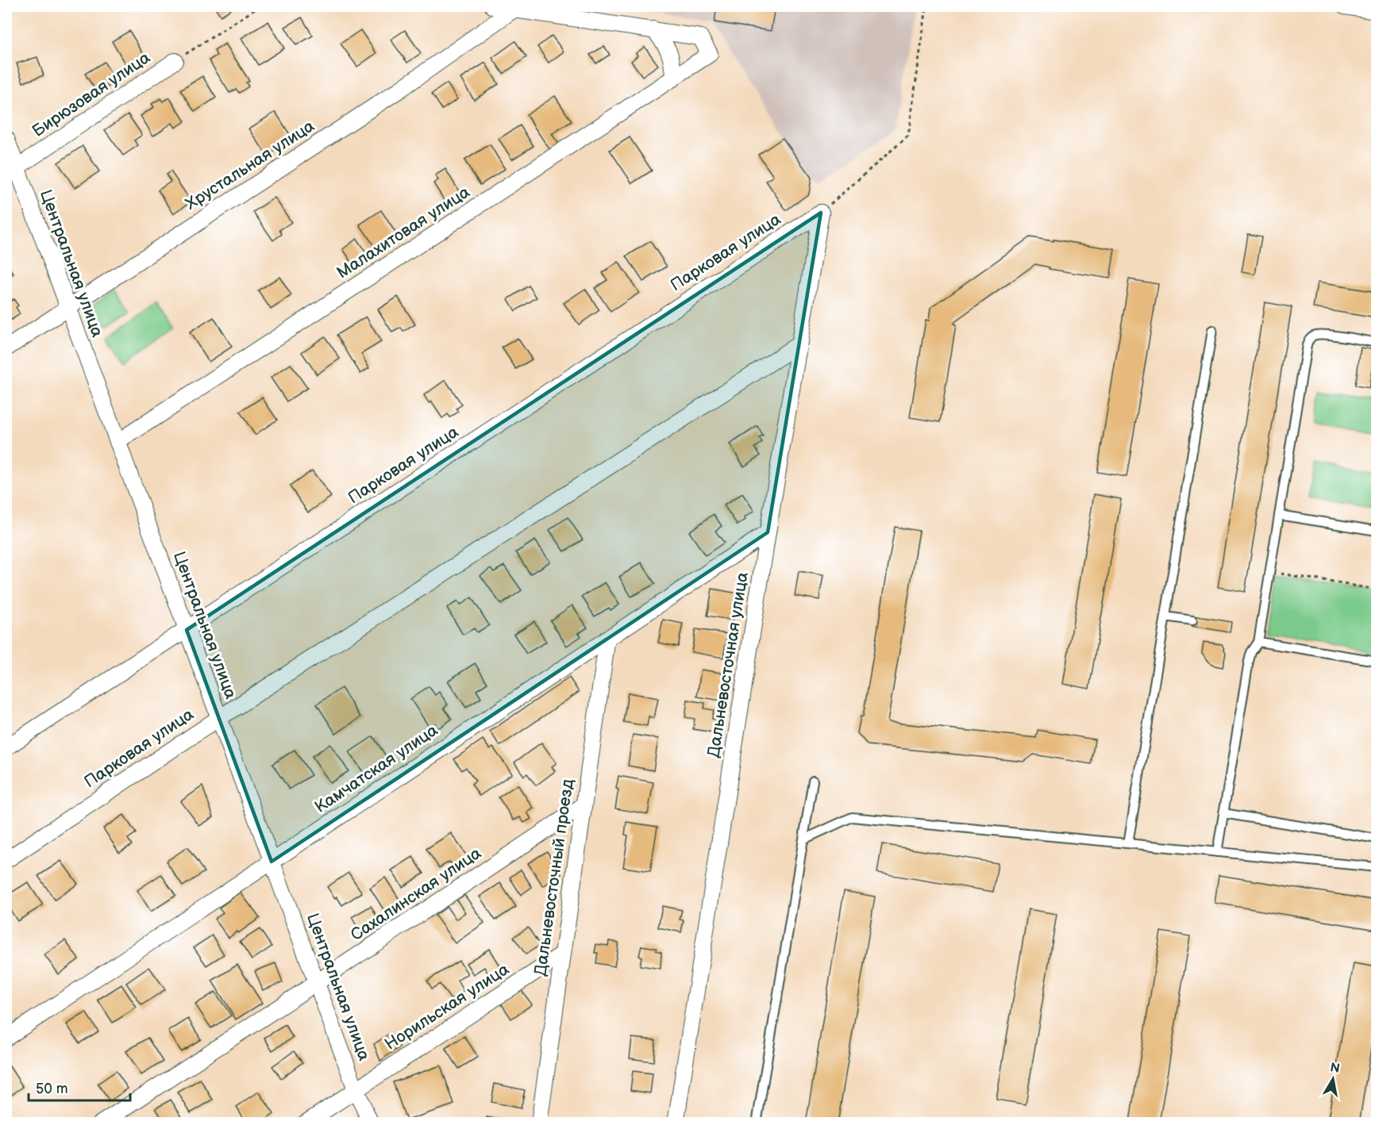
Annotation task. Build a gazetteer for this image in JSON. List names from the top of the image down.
{
  "streets": {
    "street": [
      "Бирюзовая улица",
      "Хрустальная улица",
      "Малахитовая улица",
      "Парковая улица",
      "Центральная улица",
      "Дальневосточная улица",
      "Камчатская улица",
      "Дальневосточный проезд",
      "Сахалинская улица",
      "Норильская улица"
    ]
  },
  "crossings": [
    ["Бирюзовая улица", "Центральная улица"],
    ["Хрустальная улица", "Центральная улица"],
    ["Малахитовая улица", "Центральная улица"],
    ["Парковая улица", "Центральная улица"],
    ["Парковая улица", "Дальневосточная улица"],
    ["Центральная улица", "Камчатская улица"],
    ["Центральная улица", "Сахалинская улица"],
    ["Центральная улица", "Норильская улица"],
    ["Дальневосточная улица", "Камчатская улица"],
    ["Камчатская улица", "Дальневосточный проезд"],
    ["Дальневосточный проезд", "Сахалинская улица"],
    ["Дальневосточный проезд", "Норильская улица"]
  ],
  "scale_bar": "50 m",
  "north": "top"
}
